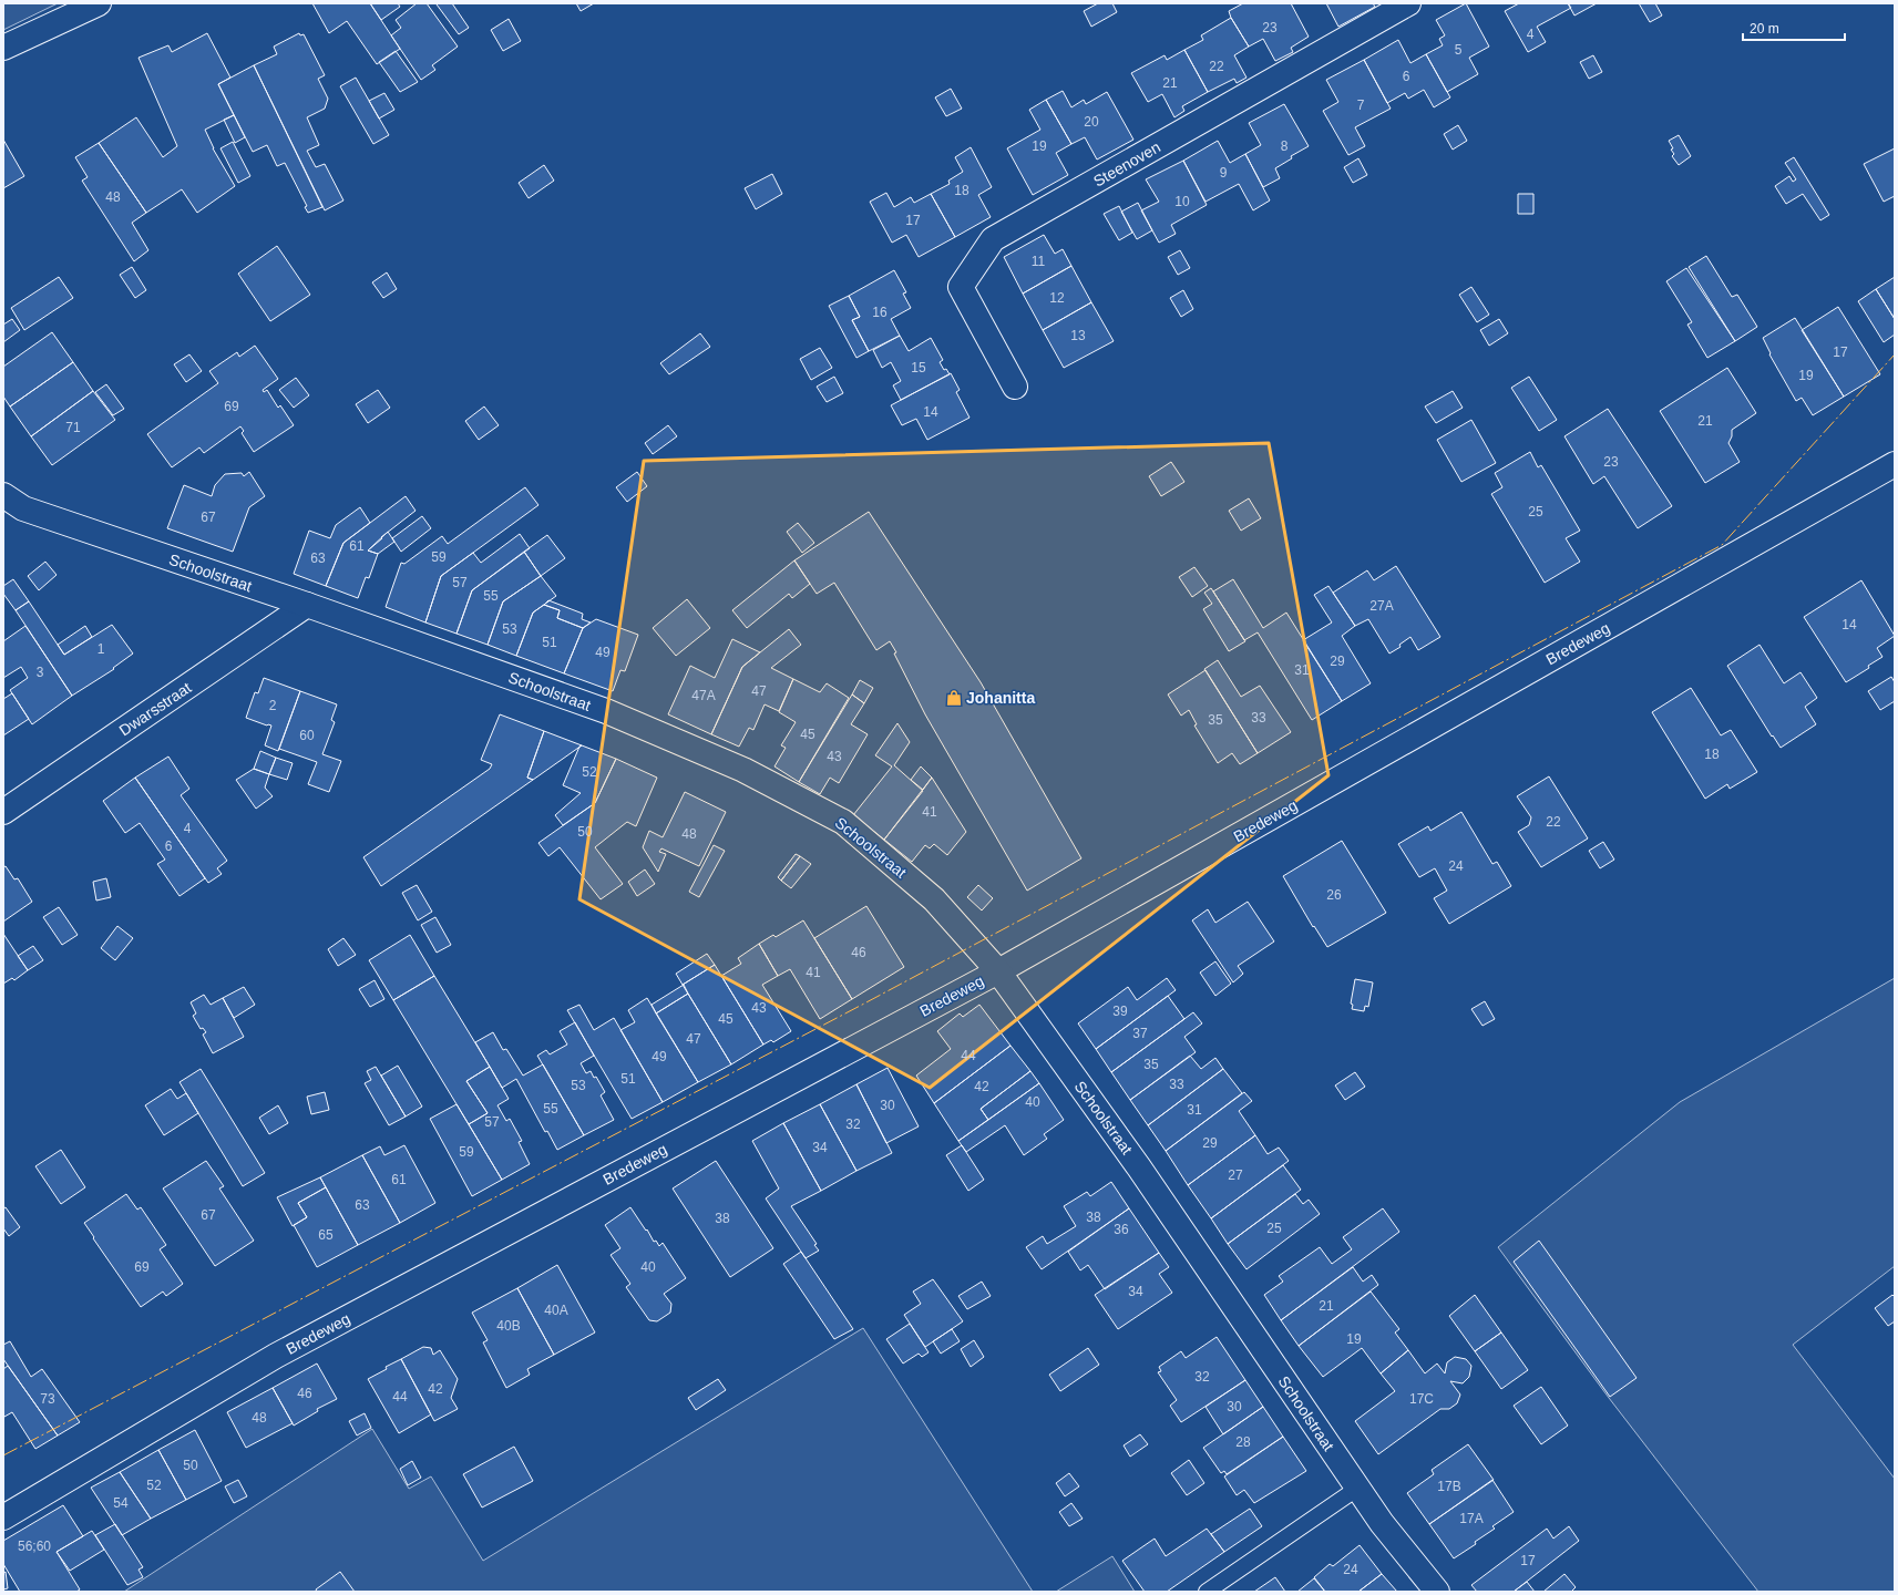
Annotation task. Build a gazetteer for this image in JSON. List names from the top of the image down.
{
  "streets": {
    "street": [
      "Steenoven",
      "Schoolstraat",
      "Bredeweg",
      "Dwarsstraat"
    ]
  },
  "crossings": [
    ["Schoolstraat", "Bredeweg"],
    ["Schoolstraat", "Dwarsstraat"]
  ],
  "places": {
    "shop": ["Johanitta"]
  },
  "house_numbers": [
    "23",
    "4",
    "5",
    "22",
    "6",
    "21",
    "7",
    "20",
    "19",
    "8",
    "9",
    "18",
    "48",
    "10",
    "17",
    "11",
    "12",
    "16",
    "13",
    "17",
    "15",
    "19",
    "69",
    "14",
    "21",
    "71",
    "23",
    "25",
    "67",
    "61",
    "59",
    "63",
    "57",
    "55",
    "27A",
    "14",
    "53",
    "51",
    "1",
    "49",
    "29",
    "31",
    "3",
    "47",
    "47A",
    "2",
    "33",
    "35",
    "45",
    "60",
    "18",
    "43",
    "52",
    "41",
    "22",
    "4",
    "50",
    "48",
    "6",
    "24",
    "26",
    "46",
    "41",
    "43",
    "39",
    "45",
    "37",
    "47",
    "44",
    "49",
    "35",
    "51",
    "33",
    "53",
    "42",
    "40",
    "30",
    "55",
    "31",
    "57",
    "32",
    "29",
    "34",
    "59",
    "27",
    "61",
    "63",
    "67",
    "38",
    "38",
    "25",
    "36",
    "65",
    "69",
    "40",
    "34",
    "21",
    "40A",
    "40B",
    "19",
    "32",
    "42",
    "46",
    "44",
    "73",
    "17C",
    "30",
    "48",
    "28",
    "50",
    "52",
    "17B",
    "54",
    "17A",
    "56;60",
    "17",
    "24"
  ],
  "scale_bar": "20 m"
}
